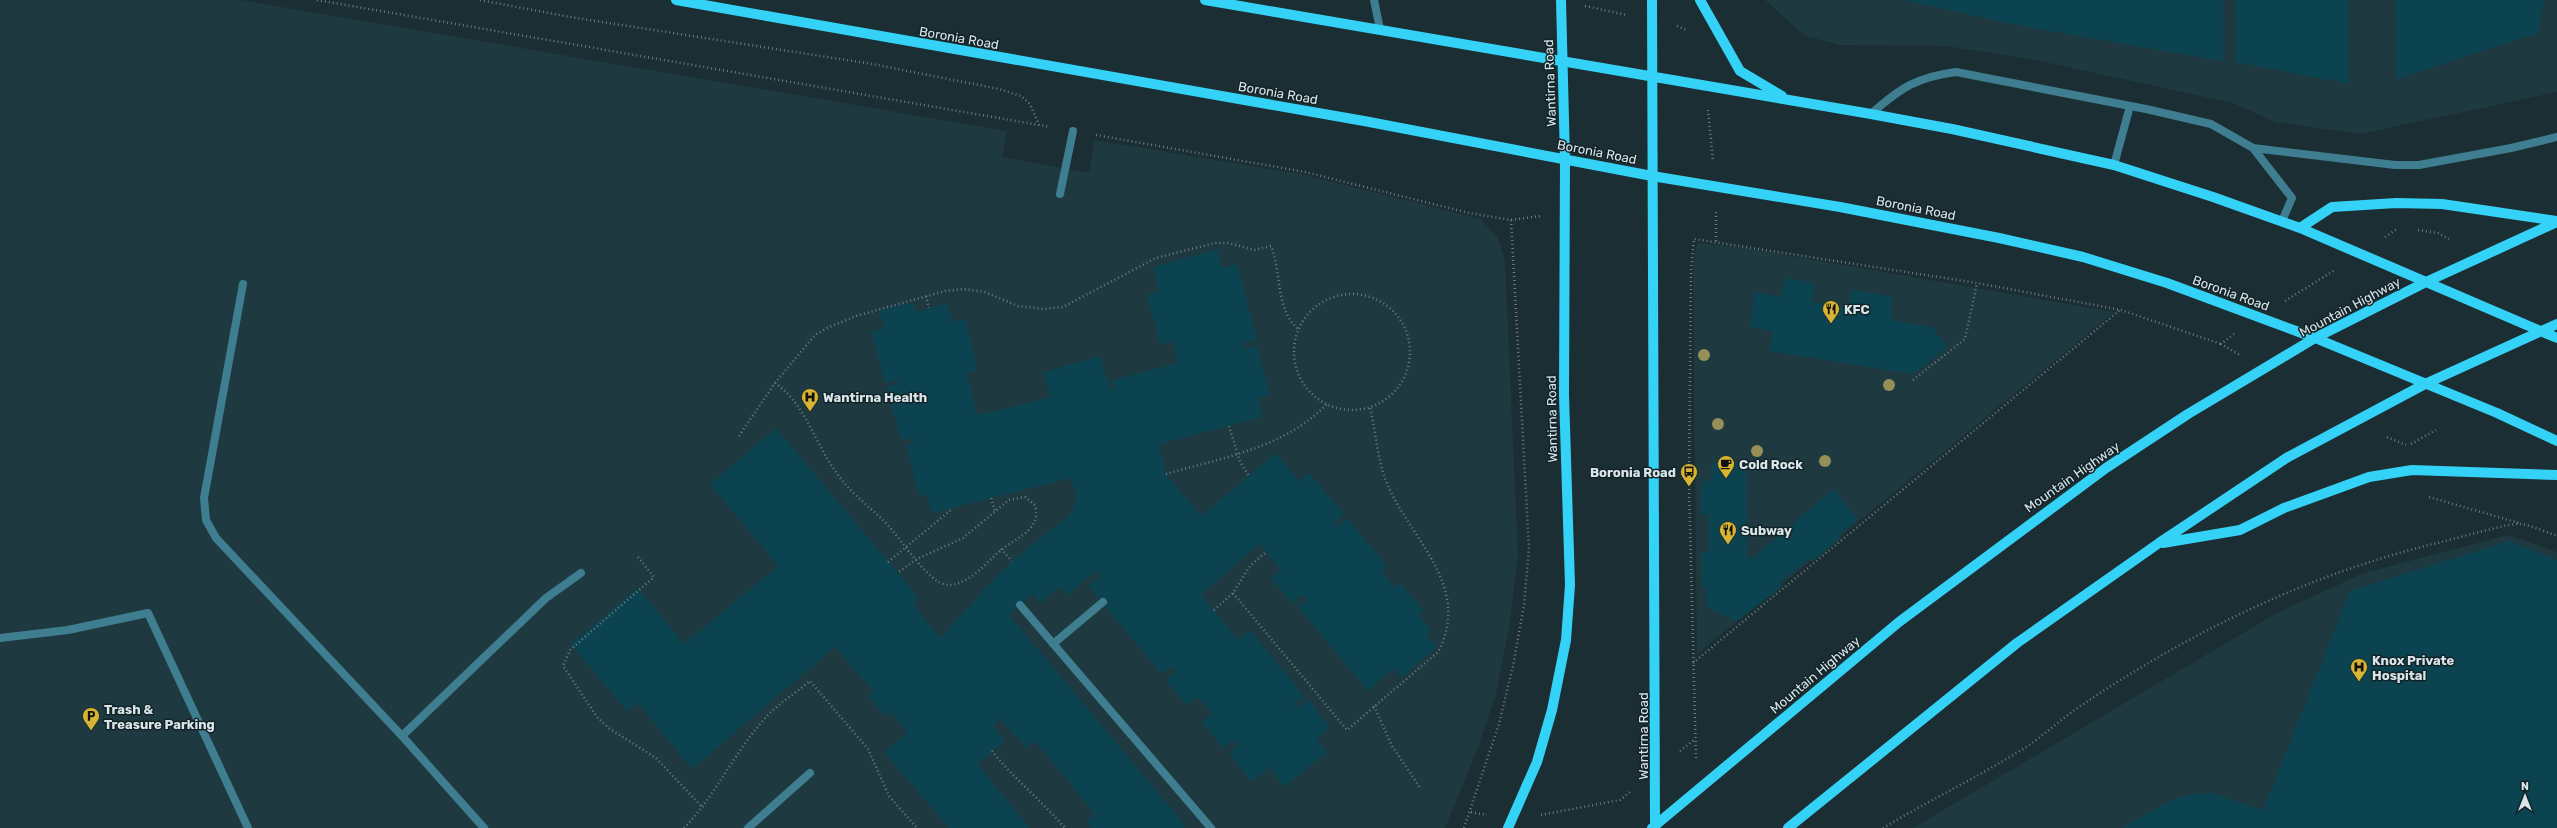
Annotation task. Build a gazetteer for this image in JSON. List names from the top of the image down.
{
  "streets": {
    "main road": ["Boronia Road", "Wantirna Road", "Mountain Highway"]
  },
  "crossings": [
    ["Boronia Road", "Wantirna Road"],
    ["Boronia Road", "Mountain Highway"],
    ["Wantirna Road", "Mountain Highway"]
  ],
  "places": {
    "restaurant": ["KFC", "Subway"],
    "hospital": ["Wantirna Health", "Knox Private Hospital"],
    "cafe": ["Cold Rock"],
    "bus stop": ["Boronia Road"],
    "parking": ["Trash & Treasure Parking"]
  },
  "north": "top"
}
